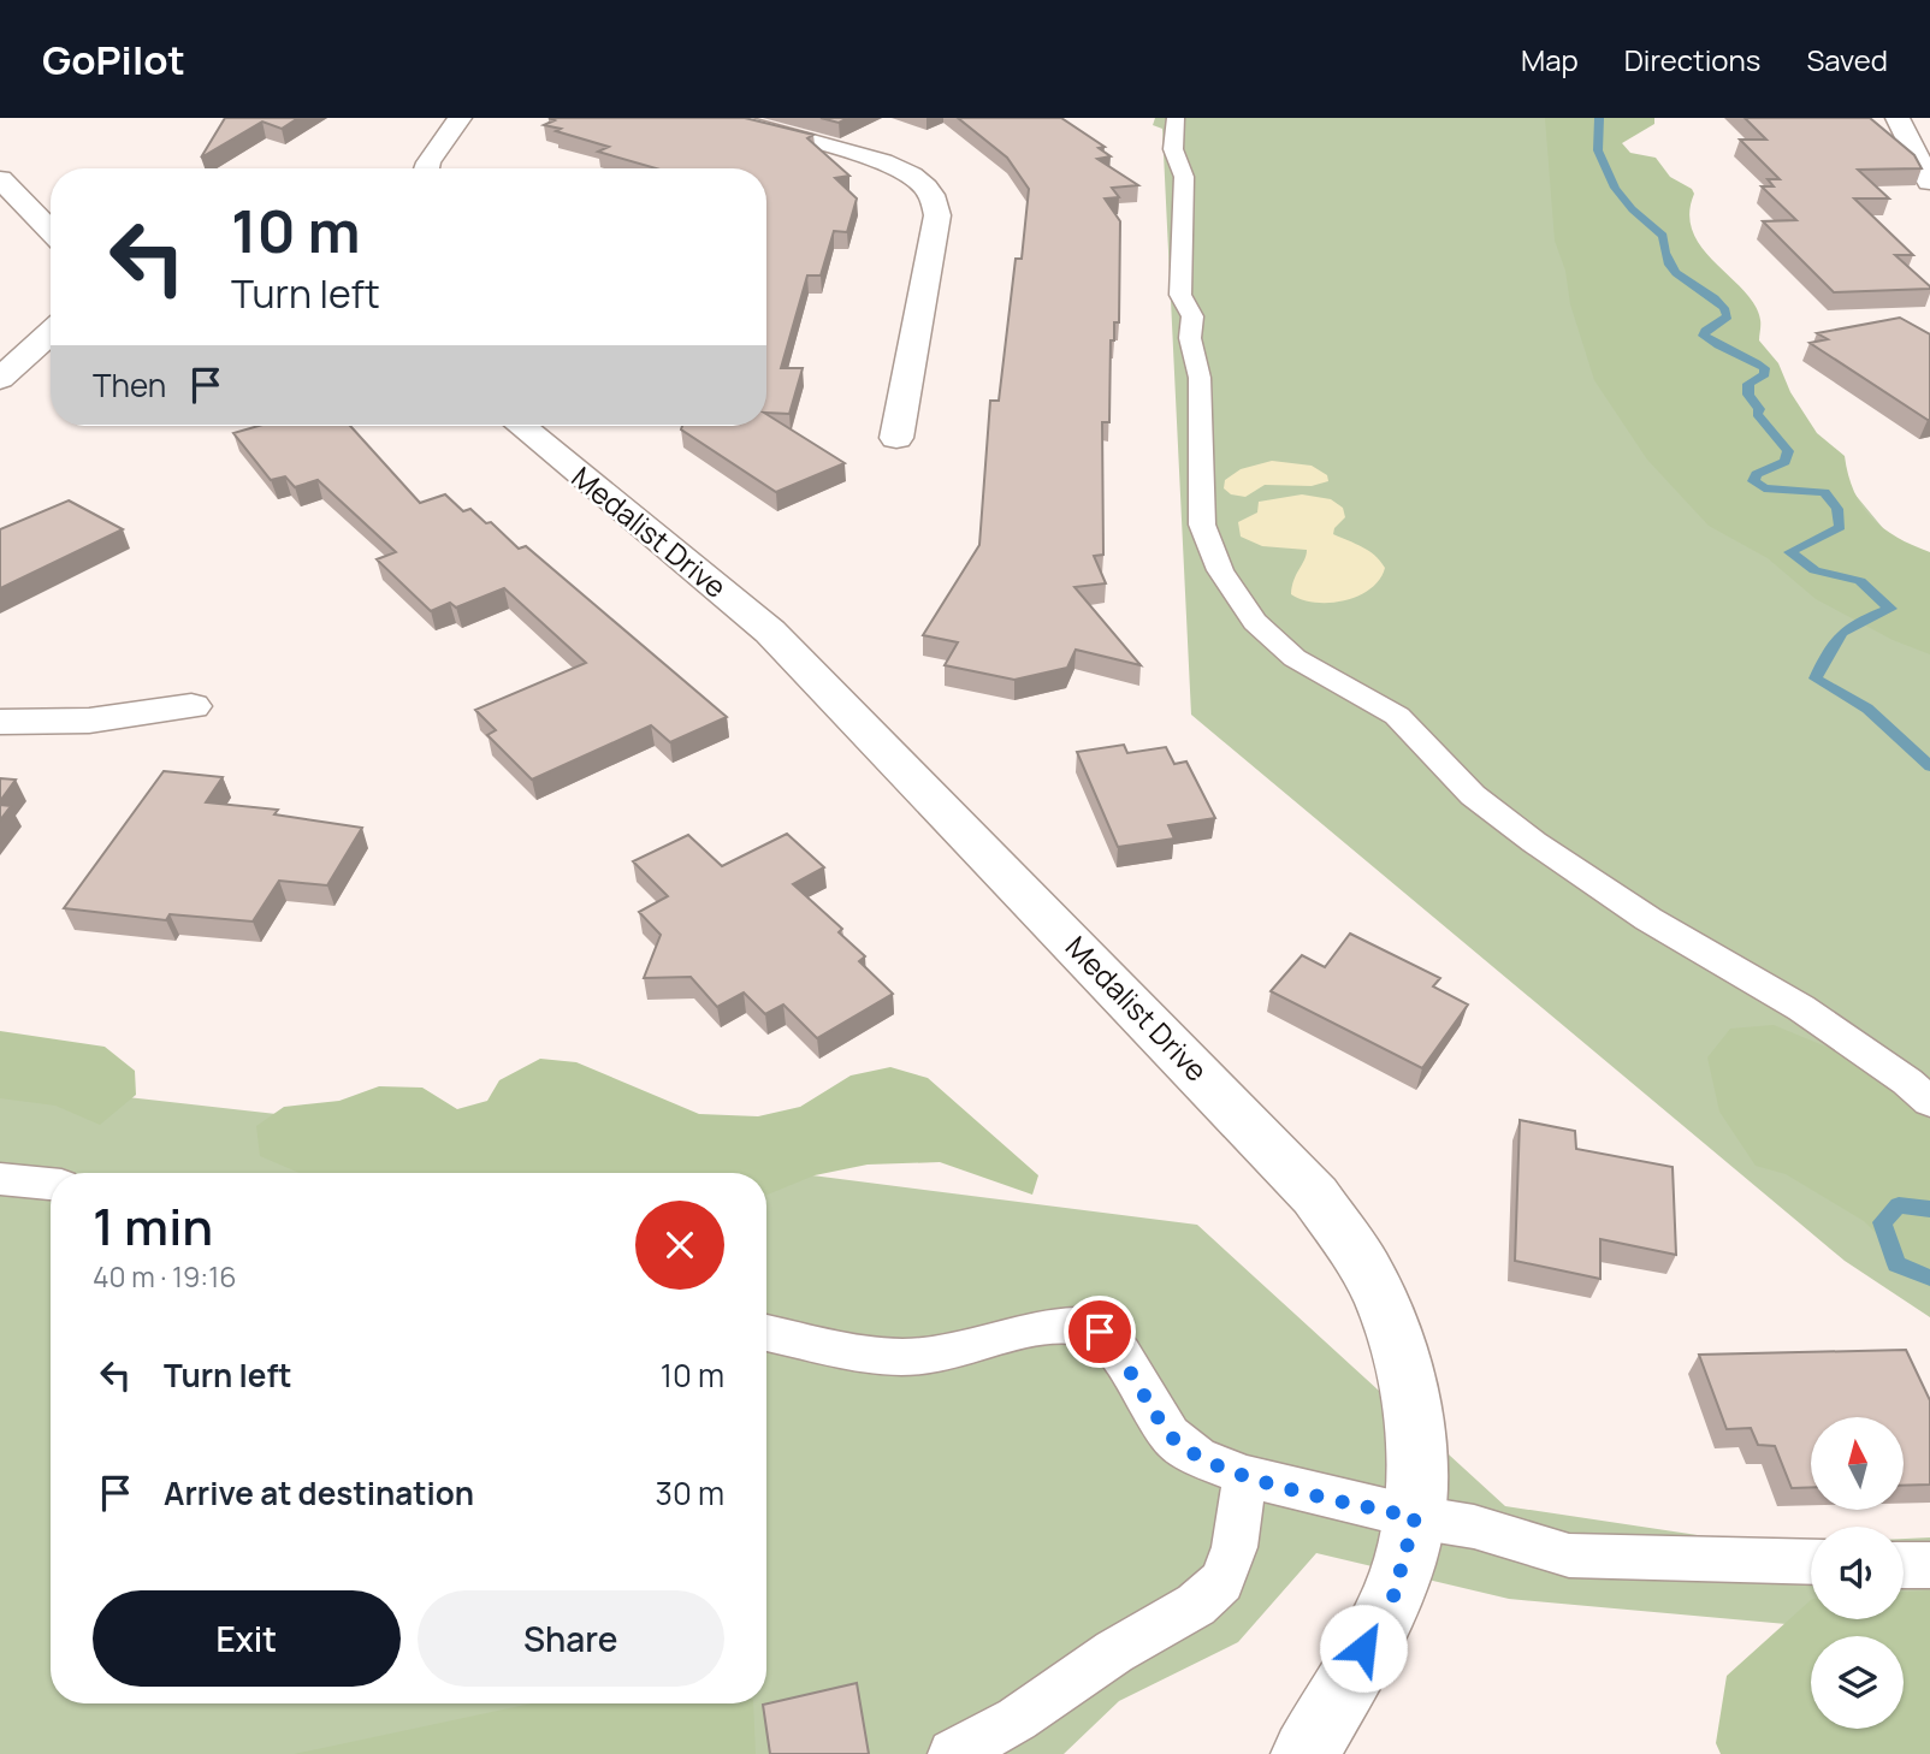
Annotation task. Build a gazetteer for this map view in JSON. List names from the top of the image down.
{
  "streets": {
    "street": ["Medalist Drive"]
  },
  "north": "top",
  "page": {
    "header": "GoPilot",
    "nav": ["Map", "Directions", "Saved"],
    "turn": ["10 m", "Turn left"],
    "then": "Then",
    "heading": ["1 min", "40 m · 19:16"],
    "list": [
      {
        "name": "Turn left",
        "value": "10 m"
      },
      {
        "name": "Arrive at destination",
        "value": "30 m"
      }
    ],
    "buttons": ["Exit", "Share"]
  }
}
